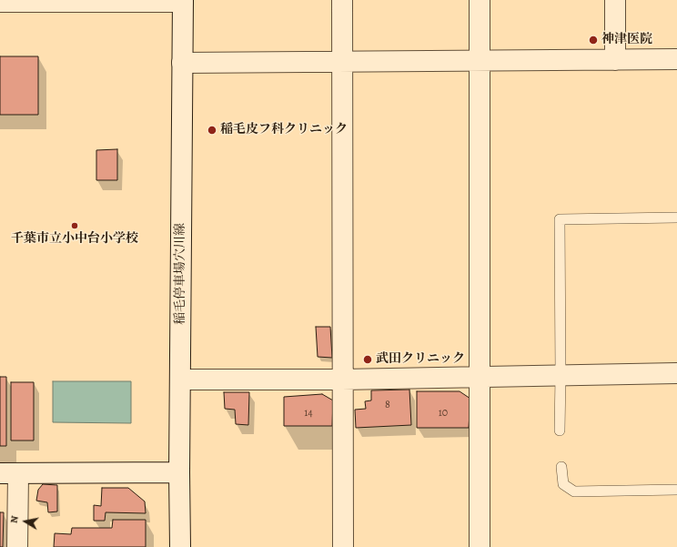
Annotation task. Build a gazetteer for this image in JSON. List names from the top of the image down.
{
  "streets": {
    "street": ["稲毛停車場穴川線"]
  },
  "places": [
    "神津医院",
    "稲毛皮フ科クリニック",
    "千葉市立小中台小学校",
    "武田クリニック"
  ],
  "house_numbers": ["8", "14", "10"],
  "north": "left"
}
